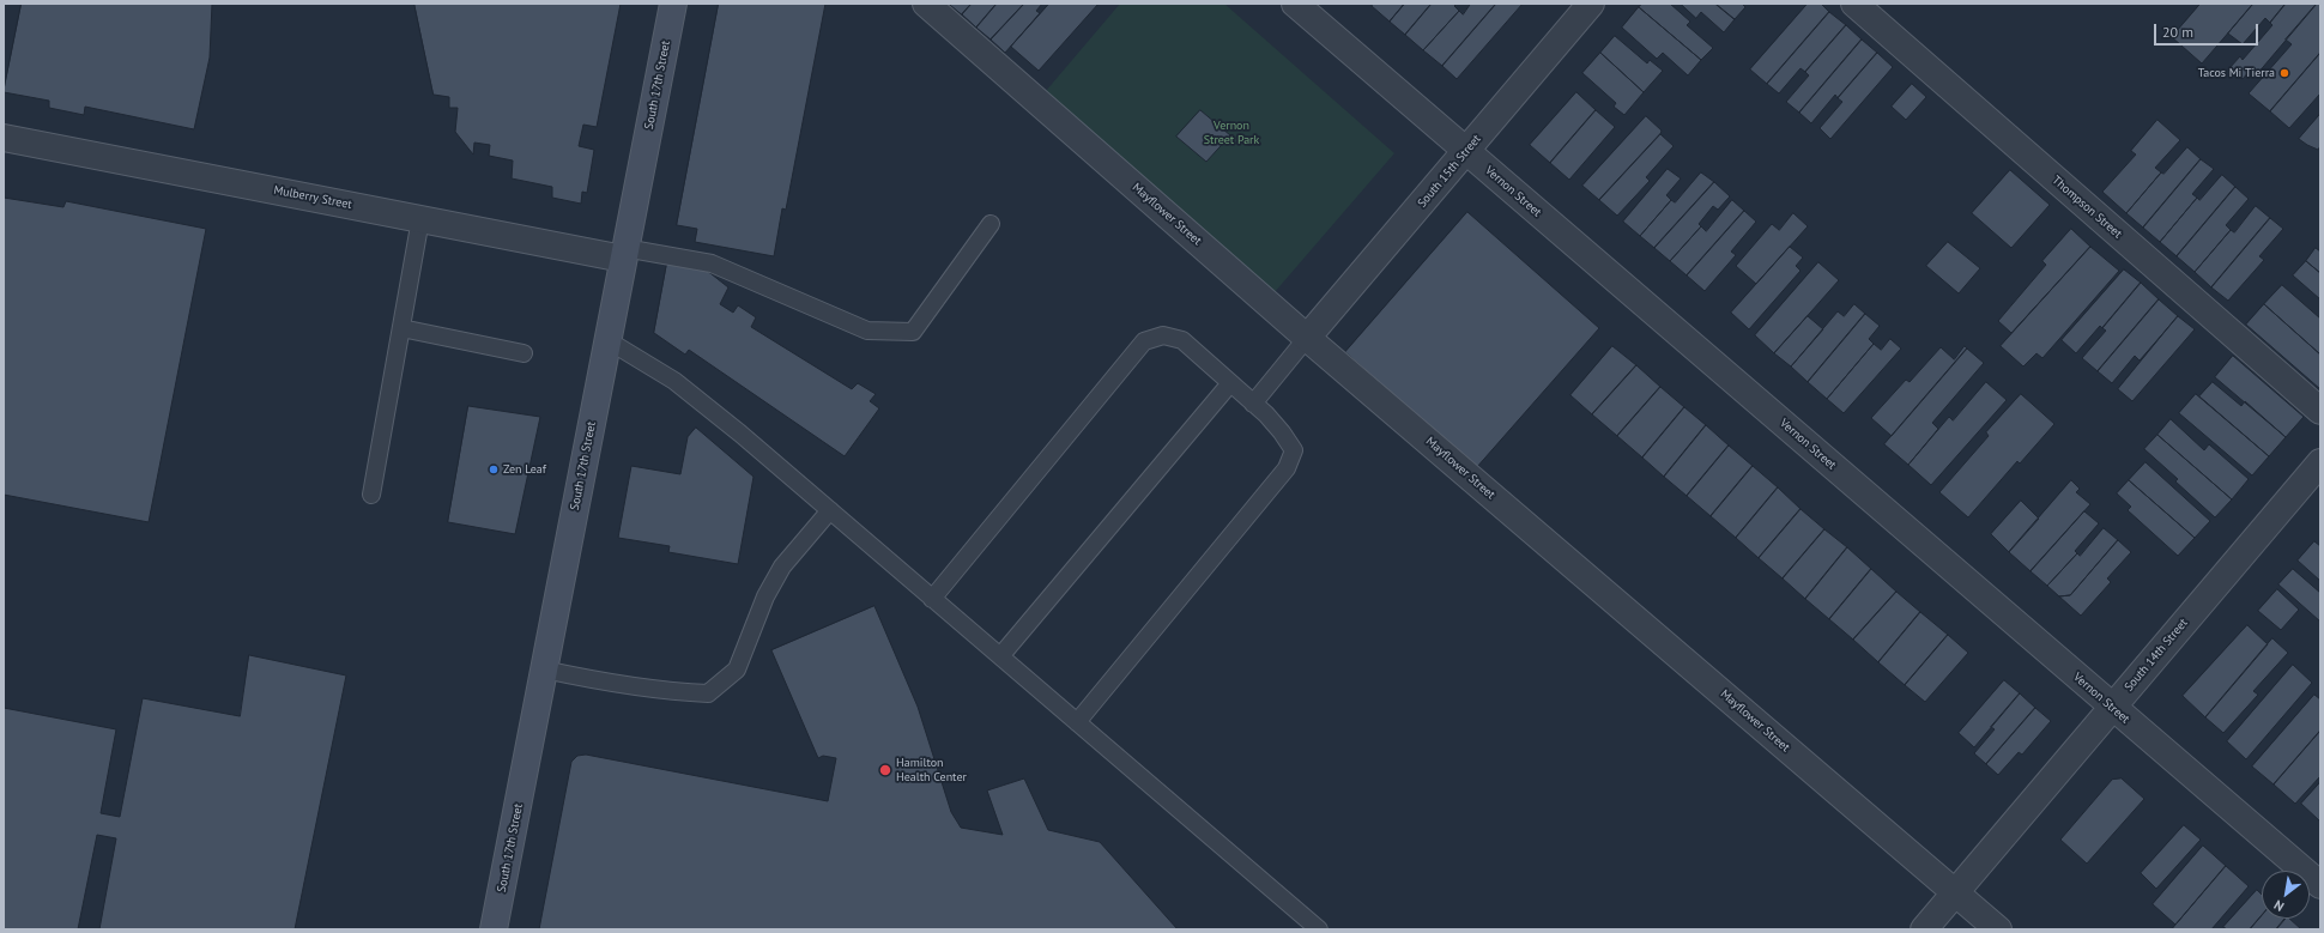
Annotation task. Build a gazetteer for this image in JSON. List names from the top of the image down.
{
  "streets": {
    "main road": ["South 17th Street"],
    "street": [
      "South 15th Street",
      "Vernon Street",
      "Mulberry Street",
      "Thompson Street",
      "Mayflower Street",
      "South 14th Street"
    ]
  },
  "crossings": [
    ["South 17th Street", "Mulberry Street"],
    ["South 15th Street", "Vernon Street"],
    ["South 15th Street", "Mayflower Street"],
    ["Vernon Street", "South 14th Street"],
    ["Mayflower Street", "South 14th Street"]
  ],
  "parks": ["Vernon Street Park"],
  "places": ["Tacos Mi Tierra", "Zen Leaf", "Hamilton Health Center"],
  "scale_bar": "20 m",
  "north": "bottom left"
}
